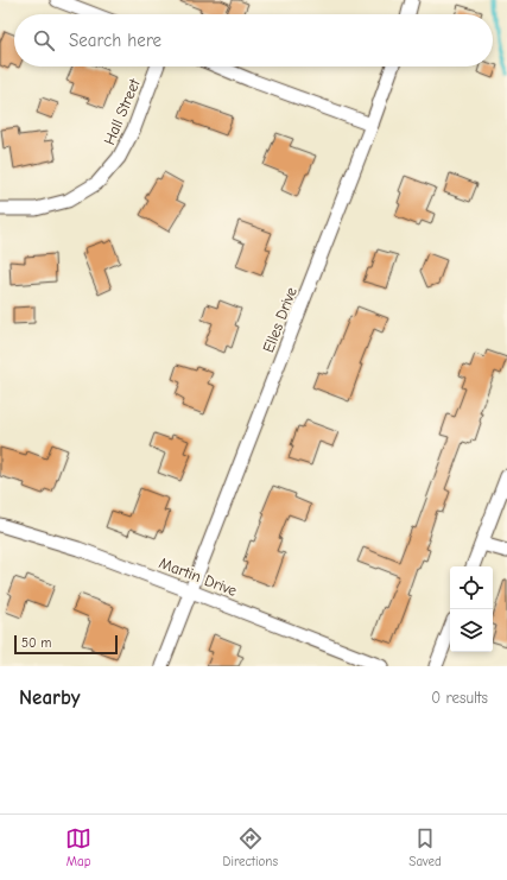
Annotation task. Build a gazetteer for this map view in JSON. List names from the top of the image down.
{
  "streets": {
    "street": ["Hall Street", "Elles Drive", "Martin Drive"]
  },
  "crossings": [
    ["Elles Drive", "Martin Drive"]
  ],
  "scale_bar": "50 m",
  "page": {
    "search": "Search here",
    "scale": "50 m",
    "heading": ["Nearby", "0 results"],
    "nav": ["Map", "Directions", "Saved"]
  }
}
